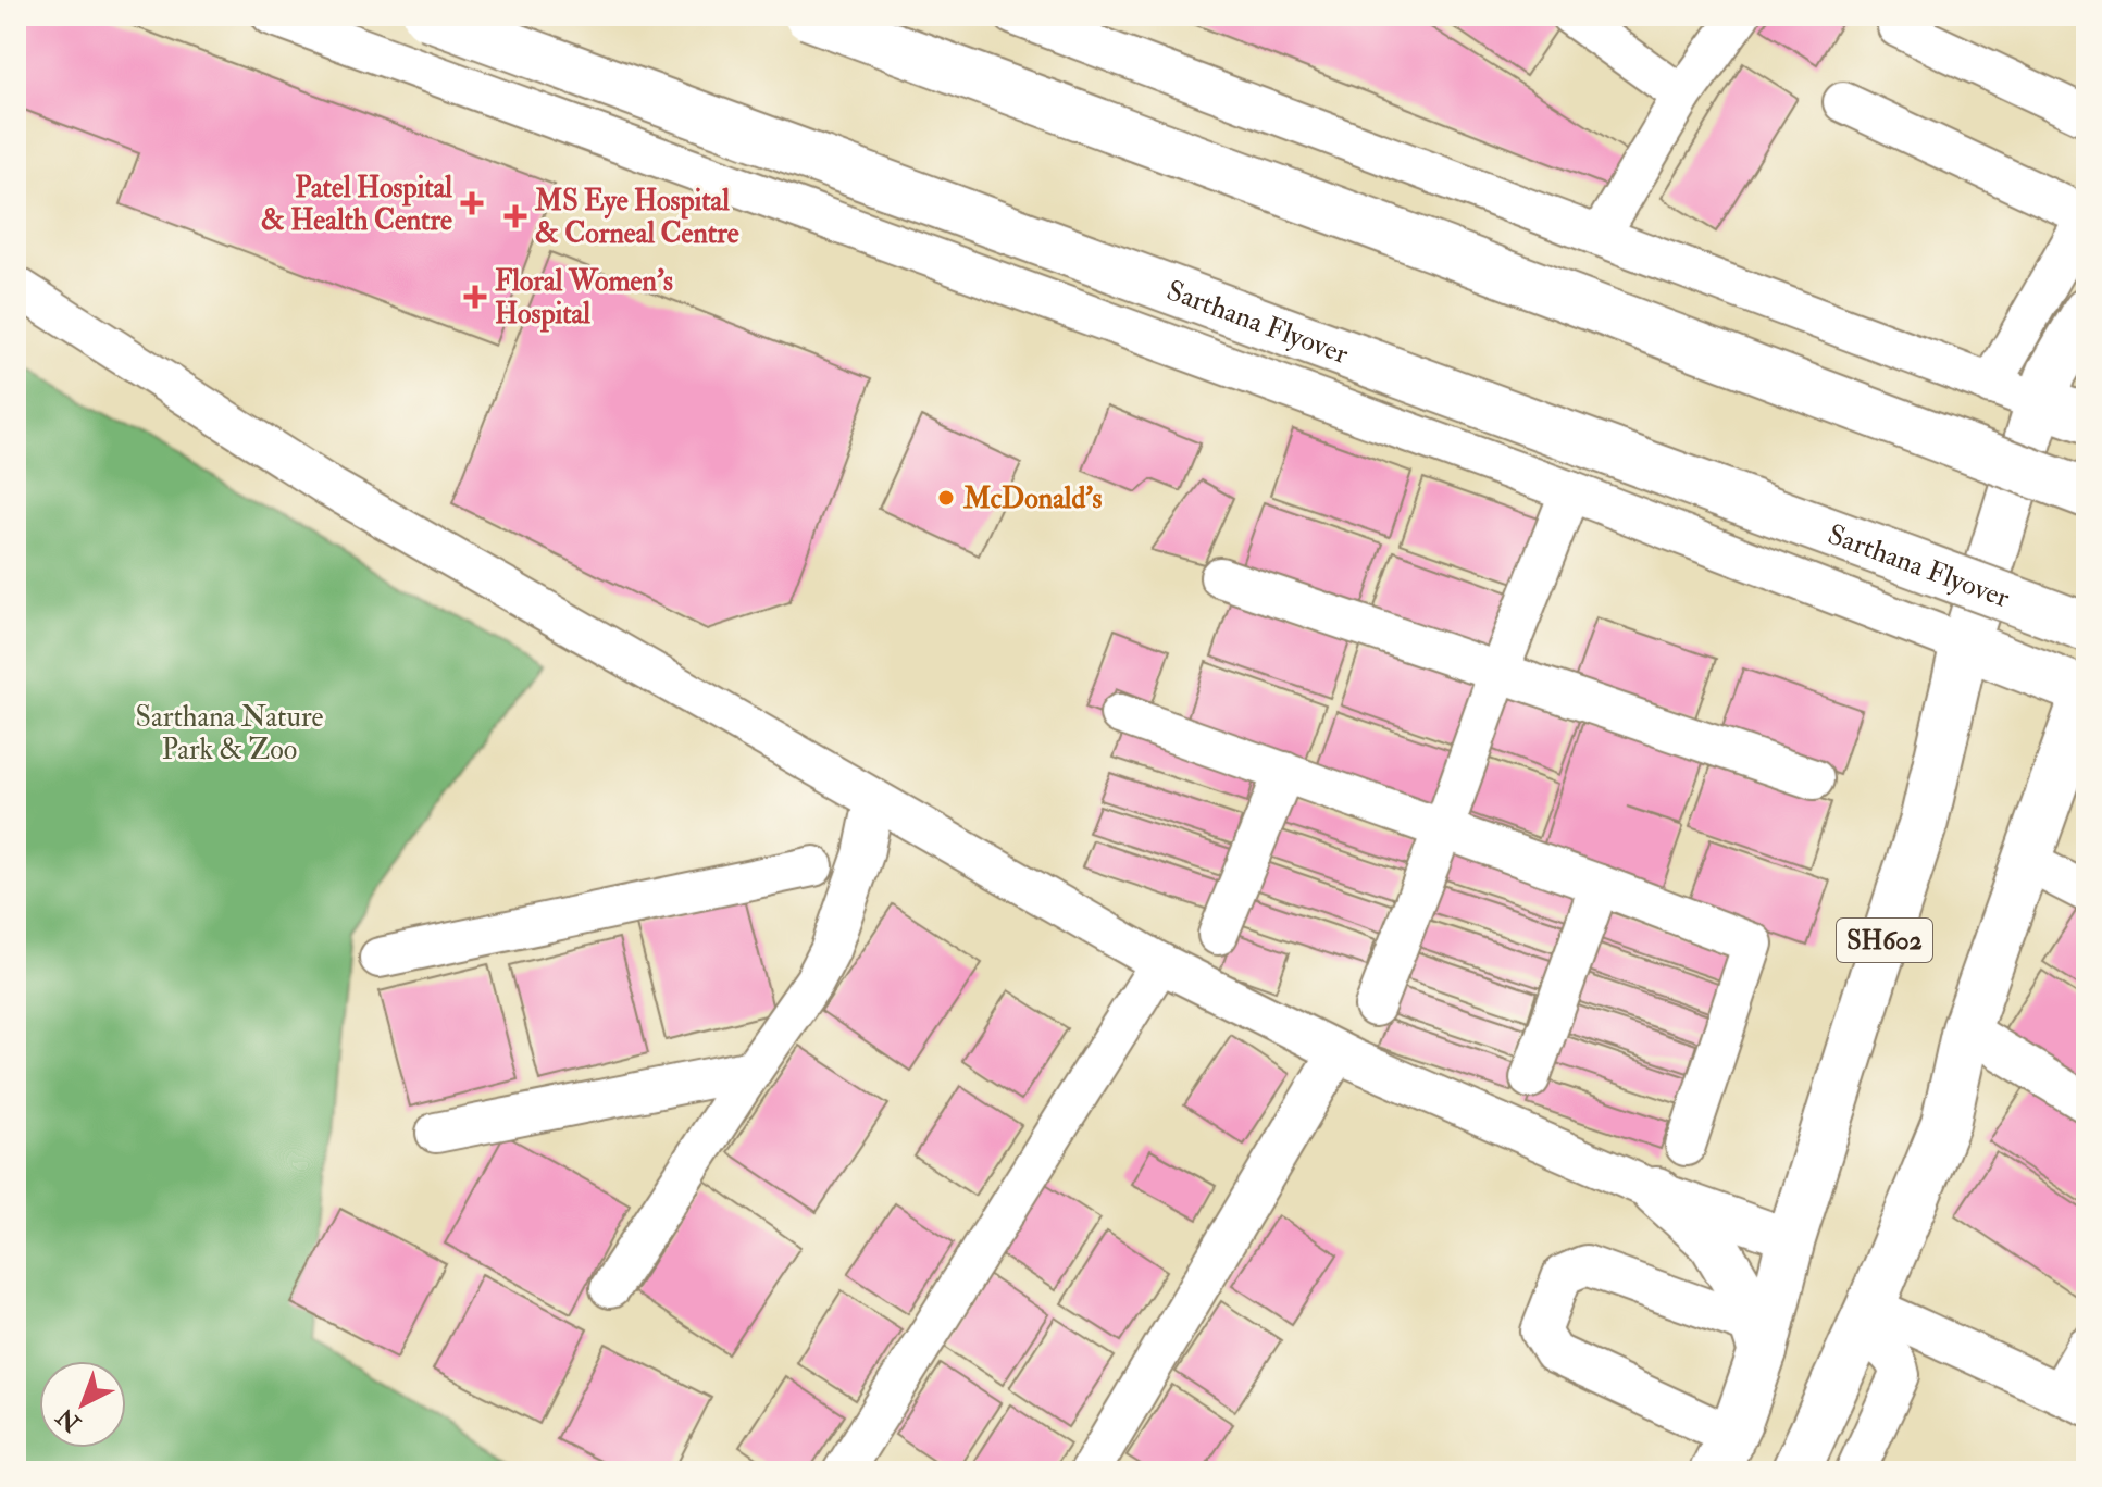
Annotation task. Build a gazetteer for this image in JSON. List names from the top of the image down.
{
  "streets": {
    "main road": ["Sarthana Flyover", "SH602"]
  },
  "parks": ["Sarthana Nature Park & Zoo"],
  "places": {
    "health": ["Patel Hospital & Health Centre", "MS Eye Hospital & Corneal Centre", "Floral Women's Hospital"],
    "other": ["McDonald's"]
  },
  "north": "bottom left"
}
